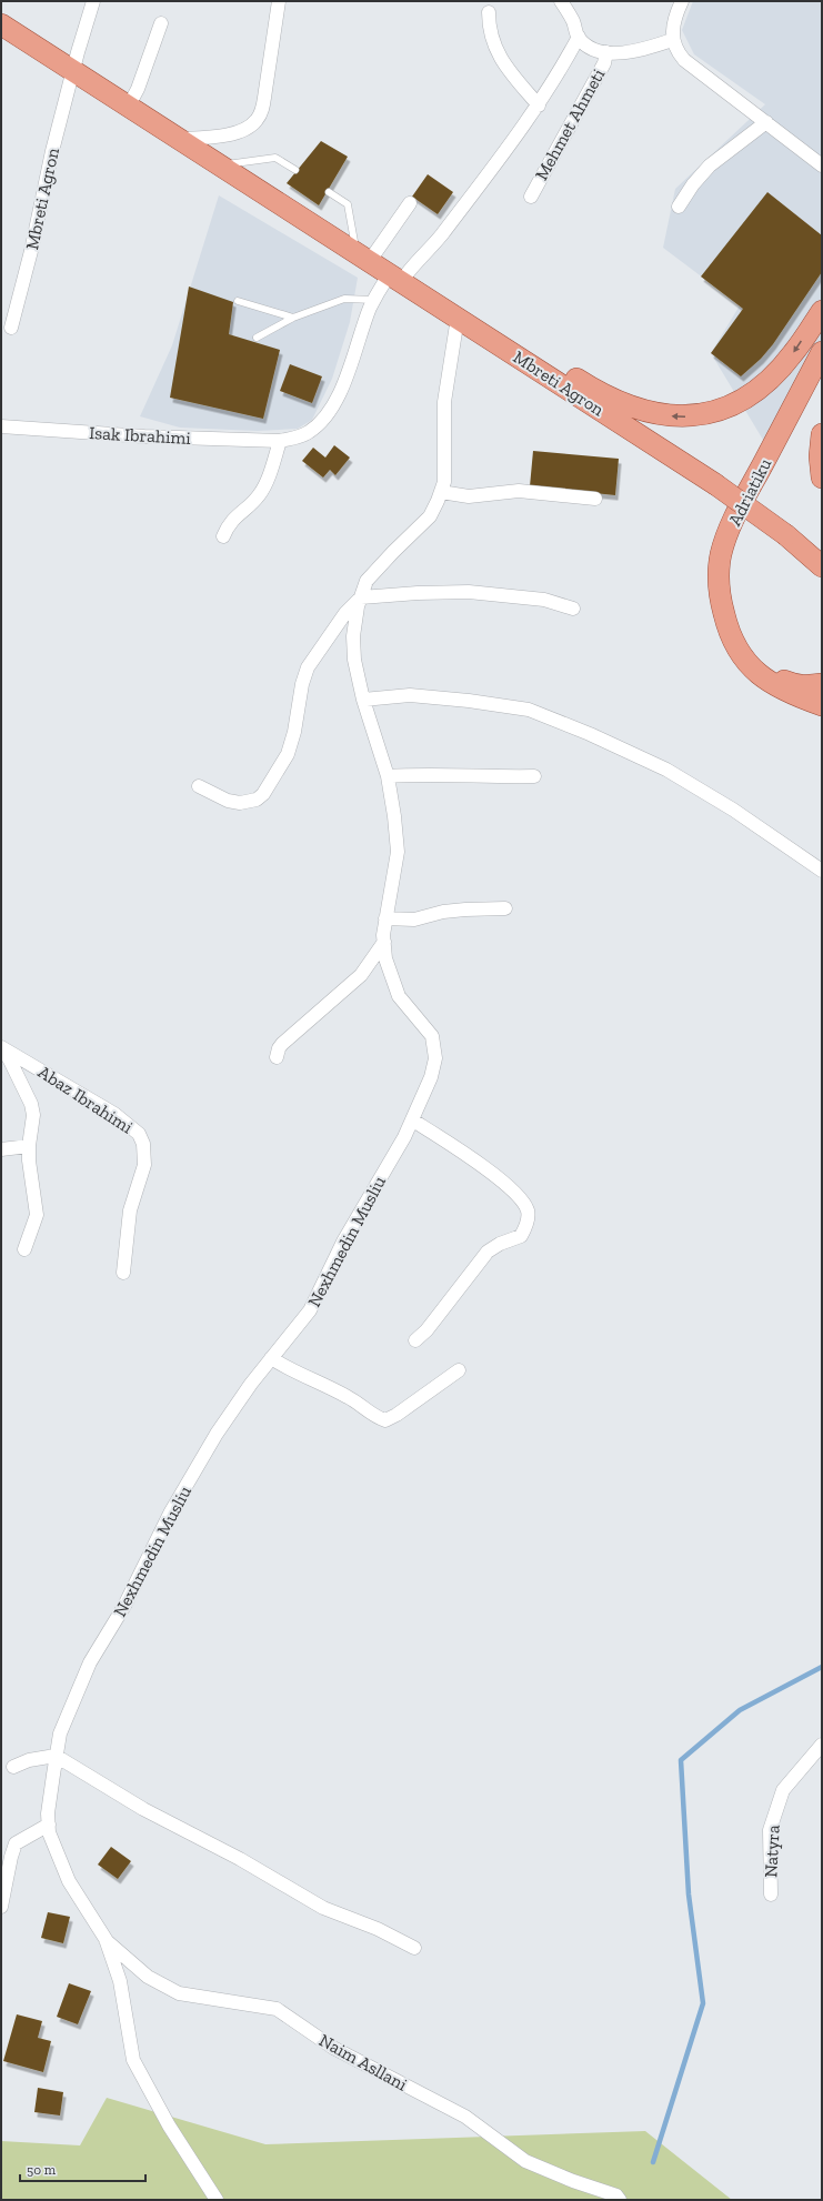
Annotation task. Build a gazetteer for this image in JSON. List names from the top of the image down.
{
  "streets": {
    "main road": ["Mbreti Agron", "Adriatiku"],
    "street": [
      "Mehmet Ahmeti",
      "Isak Ibrahimi",
      "Abaz Ibrahimi",
      "Nexhmedin Musliu",
      "Natyra",
      "Naim Asllani"
    ]
  },
  "crossings": [
    ["Mbreti Agron", "Isak Ibrahimi"],
    ["Mbreti Agron", "Nexhmedin Musliu"],
    ["Nexhmedin Musliu", "Naim Asllani"]
  ],
  "scale_bar": "50 m"
}
